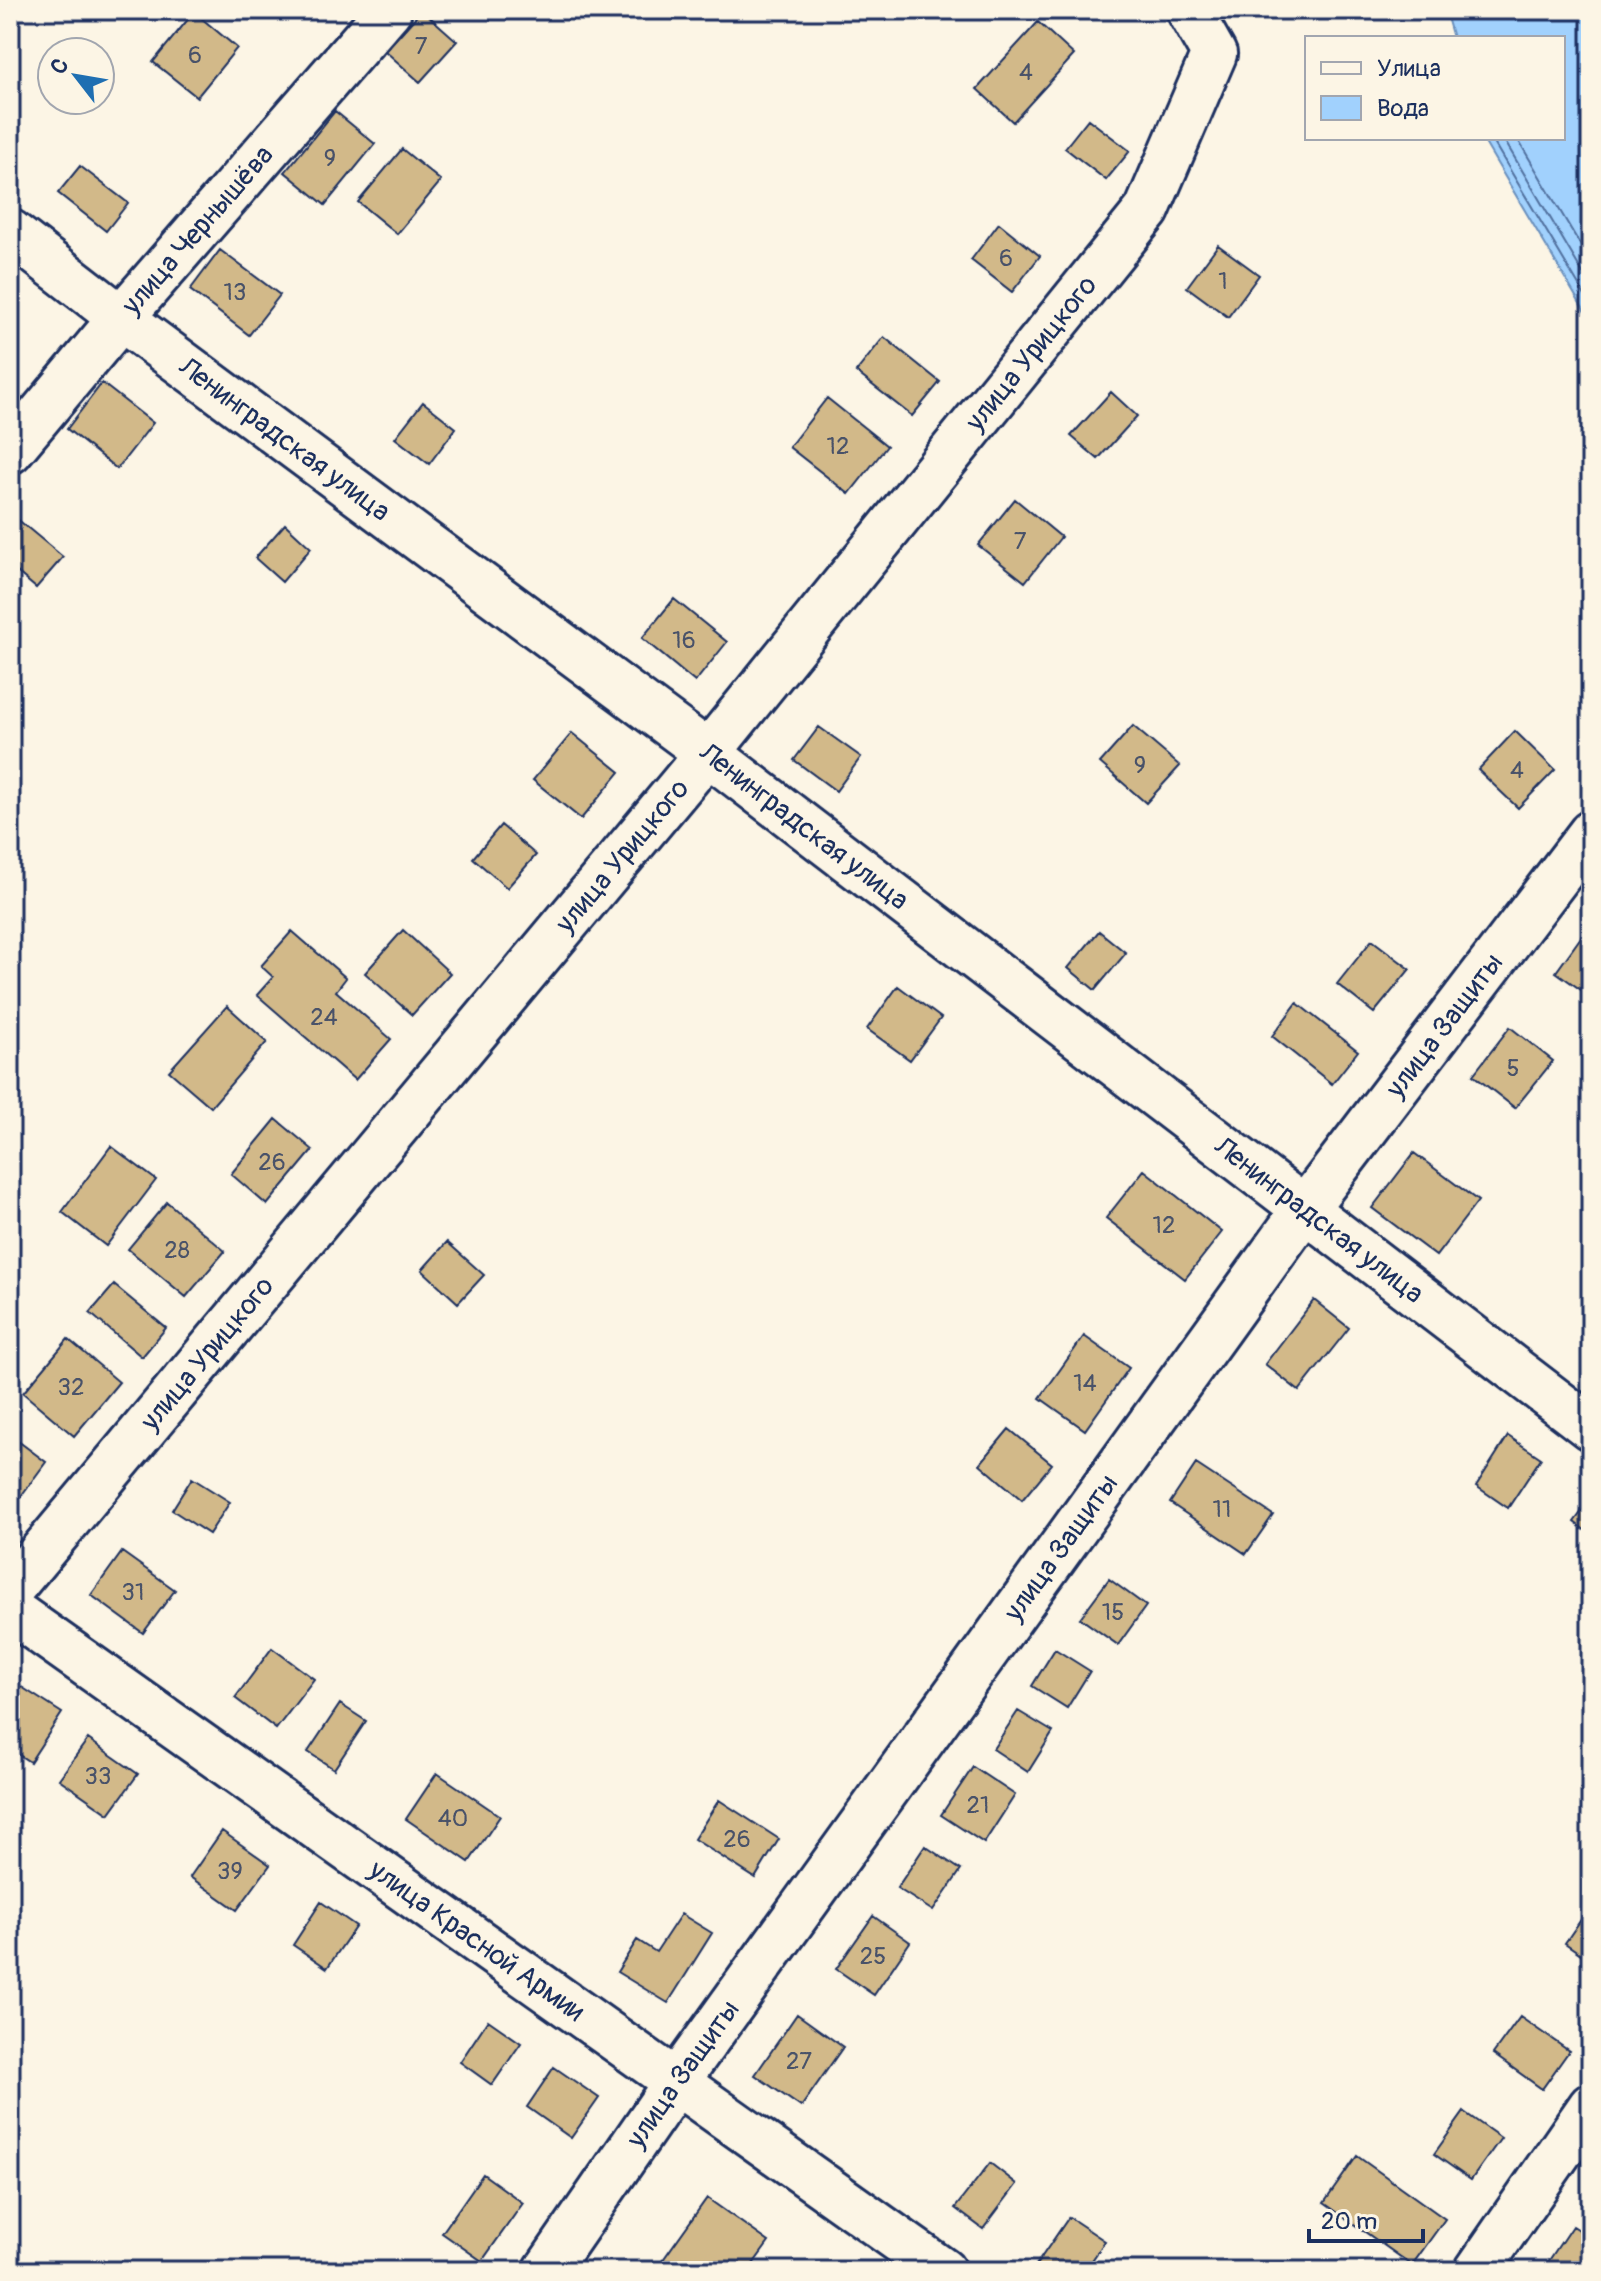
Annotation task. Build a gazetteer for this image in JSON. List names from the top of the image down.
{
  "streets": {
    "street": [
      "улица Чернышёва",
      "улица Урицкого",
      "Ленинградская улица",
      "улица Защиты",
      "улица Красной Армии"
    ]
  },
  "crossings": [
    ["улица Чернышёва", "Ленинградская улица"],
    ["улица Урицкого", "Ленинградская улица"],
    ["Ленинградская улица", "улица Защиты"],
    ["улица Защиты", "улица Красной Армии"]
  ],
  "house_numbers": [
    "7",
    "6",
    "4",
    "9",
    "6",
    "1",
    "13",
    "12",
    "7",
    "16",
    "9",
    "4",
    "24",
    "5",
    "26",
    "12",
    "28",
    "14",
    "32",
    "11",
    "31",
    "15",
    "33",
    "21",
    "40",
    "26",
    "39",
    "25",
    "27"
  ],
  "legend": ["Улица", "Вода"],
  "scale_bar": "20 m",
  "north": "top left"
}
